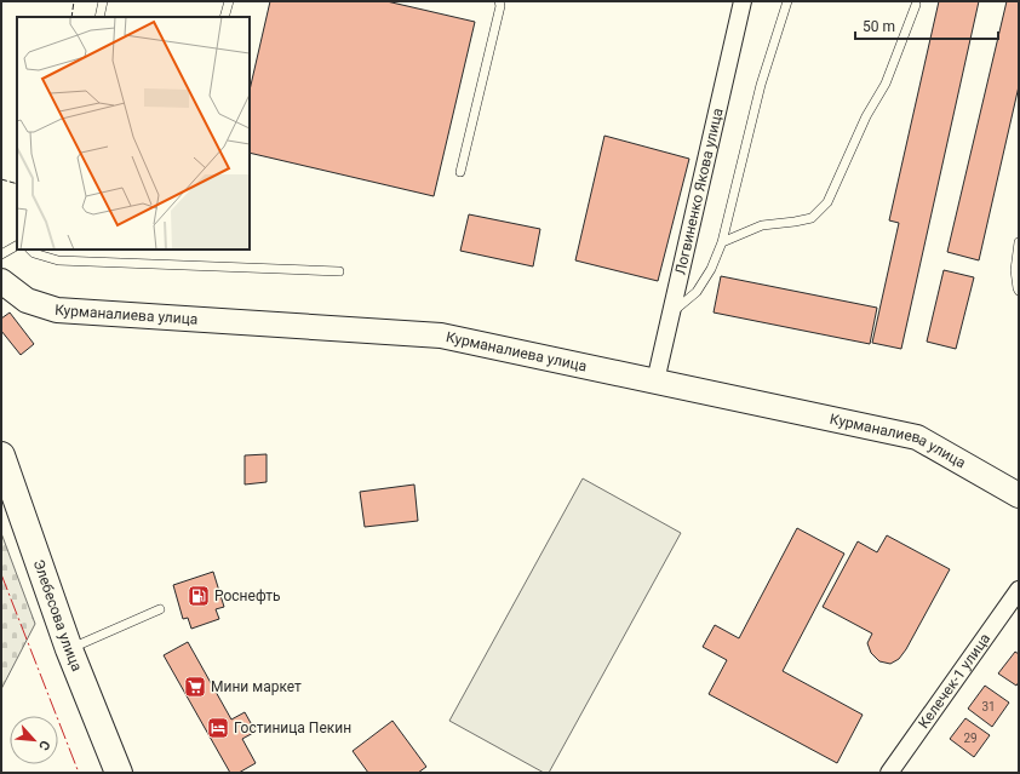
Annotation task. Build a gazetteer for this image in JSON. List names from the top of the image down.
{
  "streets": {
    "main road": ["Элебесова улица"],
    "street": ["Логвиненко Якова улица", "Курманалиева улица", "Келечек-1 улица"]
  },
  "crossings": [
    ["Логвиненко Якова улица", "Курманалиева улица"]
  ],
  "places": {
    "fuel station": ["Роснефть"],
    "supermarket": ["Мини маркет"],
    "hotel": ["Гостиница Пекин"]
  },
  "house_numbers": ["31", "29"],
  "scale_bar": "50 m",
  "north": "bottom right"
}
